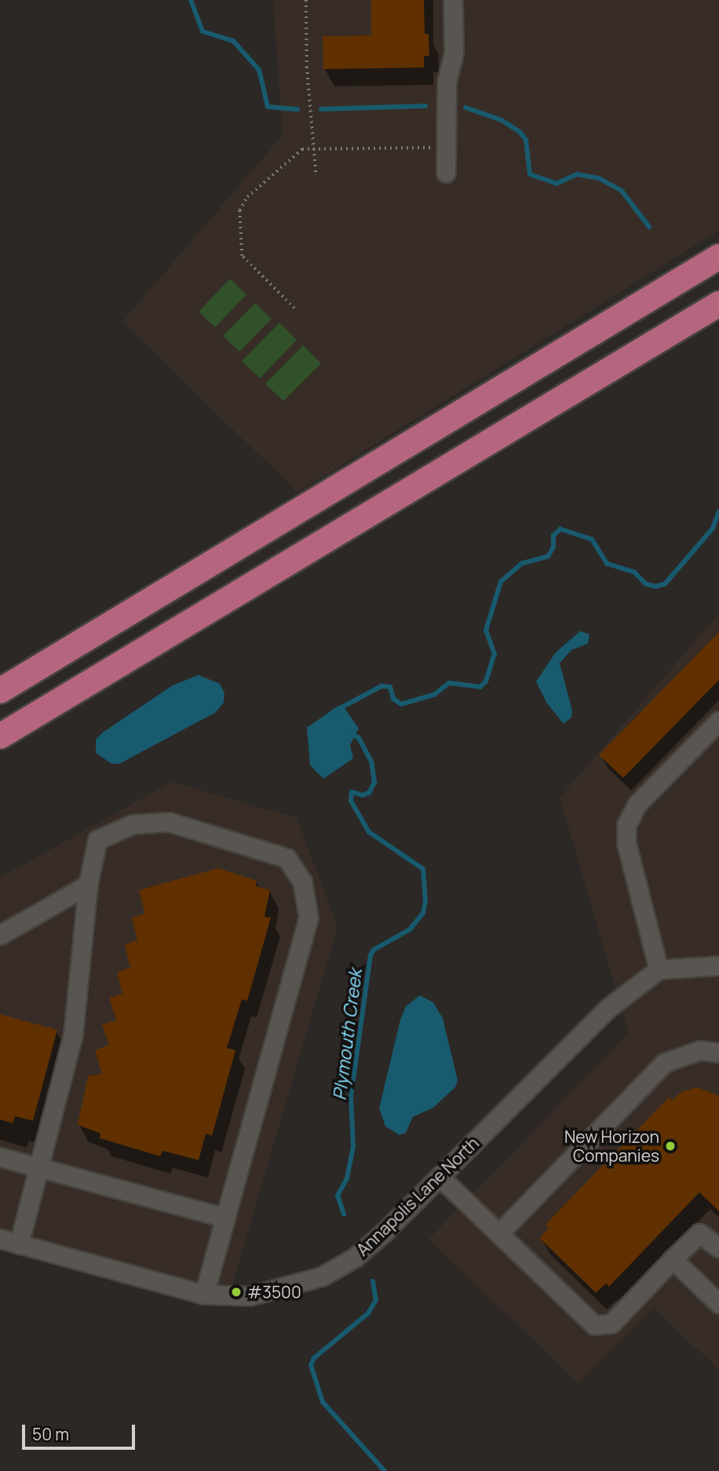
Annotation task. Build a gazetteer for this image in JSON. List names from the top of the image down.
{
  "streets": {
    "street": ["Annapolis Lane North"]
  },
  "water": ["Plymouth Creek"],
  "places": ["New Horizon Companies", "#3500"],
  "scale_bar": "50 m"
}
